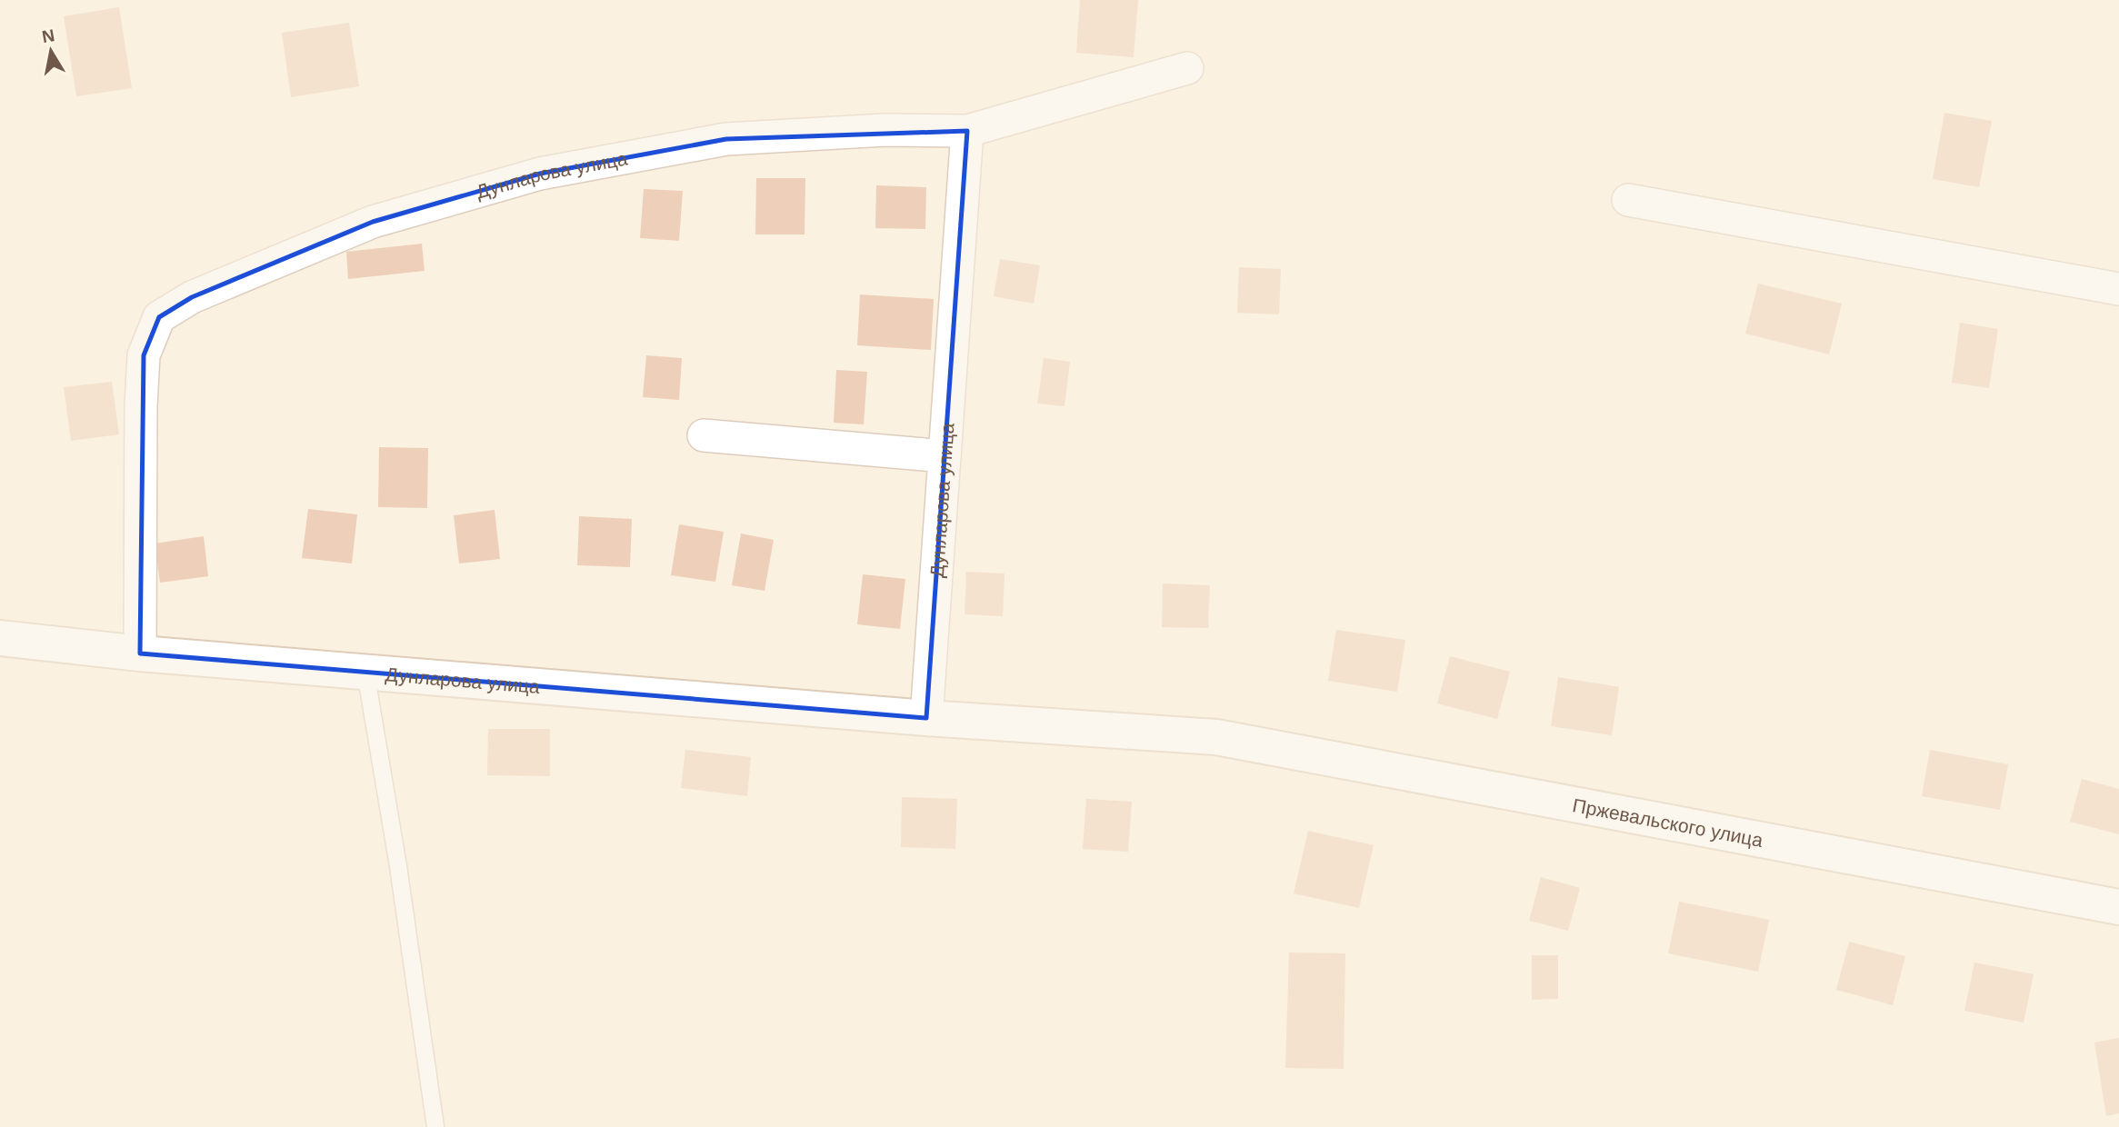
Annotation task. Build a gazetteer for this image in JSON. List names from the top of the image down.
{
  "streets": {
    "street": ["Дунларова улица", "Пржевальского улица"]
  },
  "crossings": [
    ["Дунларова улица", "Пржевальского улица"]
  ],
  "north": "top"
}
